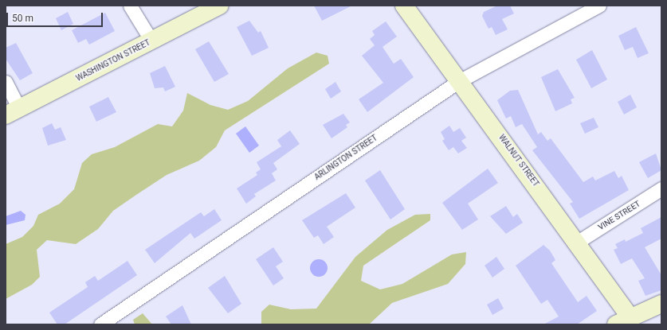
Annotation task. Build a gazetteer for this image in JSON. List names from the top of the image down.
{
  "streets": {
    "street": [
      "WASHINGTON STREET",
      "ARLINGTON STREET",
      "WALNUT STREET",
      "VINE STREET"
    ]
  },
  "crossings": [
    ["ARLINGTON STREET", "WALNUT STREET"],
    ["WALNUT STREET", "VINE STREET"]
  ],
  "scale_bar": "50 m"
}
